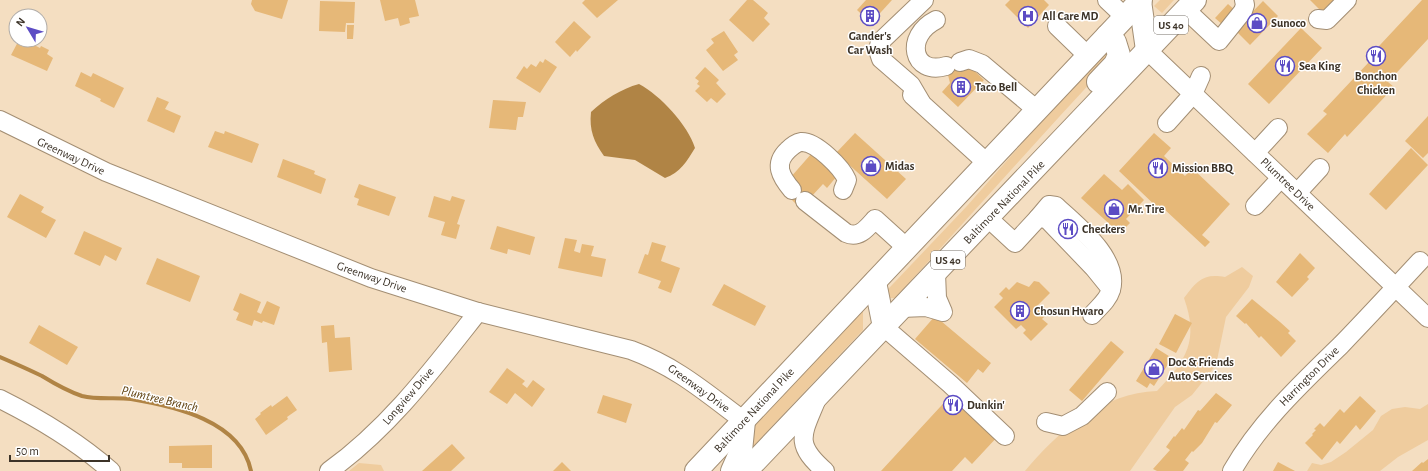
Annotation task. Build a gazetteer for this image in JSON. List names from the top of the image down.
{
  "streets": {
    "main road": ["US 40", "Baltimore National Pike"],
    "street": [
      "Greenway Drive",
      "Plumtree Drive",
      "Harrington Drive",
      "Longview Drive"
    ]
  },
  "crossings": [
    ["Greenway Drive", "Baltimore National Pike"],
    ["Greenway Drive", "Longview Drive"],
    ["Plumtree Drive", "Baltimore National Pike"],
    ["Plumtree Drive", "Harrington Drive"]
  ],
  "water": ["Plumtree Branch"],
  "places": {
    "building": ["Gander's Car Wash", "Taco Bell", "Chosun Hwaro"],
    "hospital": ["All Care MD"],
    "shop": [
      "Sunoco",
      "Midas",
      "Mr. Tire",
      "Doc & Friends Auto Services"
    ],
    "restaurant": [
      "Bonchon Chicken",
      "Sea King",
      "Mission BBQ",
      "Checkers",
      "Dunkin'"
    ]
  },
  "scale_bar": "50 m",
  "north": "top left"
}
